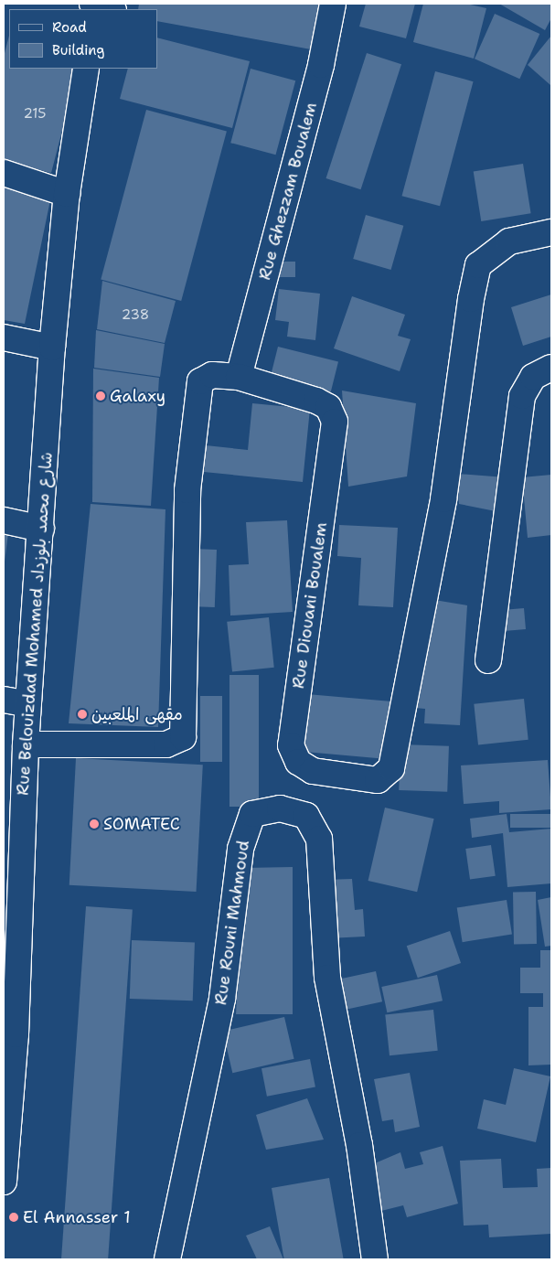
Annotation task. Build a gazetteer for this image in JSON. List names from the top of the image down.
{
  "streets": {
    "street": [
      "Rue Ghezzam Boualem",
      "Rue Diouani Boualem",
      "Rue Belouizdad Mohamed شارع محمد بلوزداد",
      "Rue Rouni Mahmoud"
    ]
  },
  "crossings": [
    ["Rue Ghezzam Boualem", "Rue Diouani Boualem"],
    ["Rue Diouani Boualem", "Rue Belouizdad Mohamed شارع محمد بلوزداد"]
  ],
  "places": [
    "Galaxy",
    "مقهى الملعبين",
    "SOMATEC",
    "El Annasser 1"
  ],
  "house_numbers": ["215", "238"],
  "legend": ["Road", "Building"]
}
